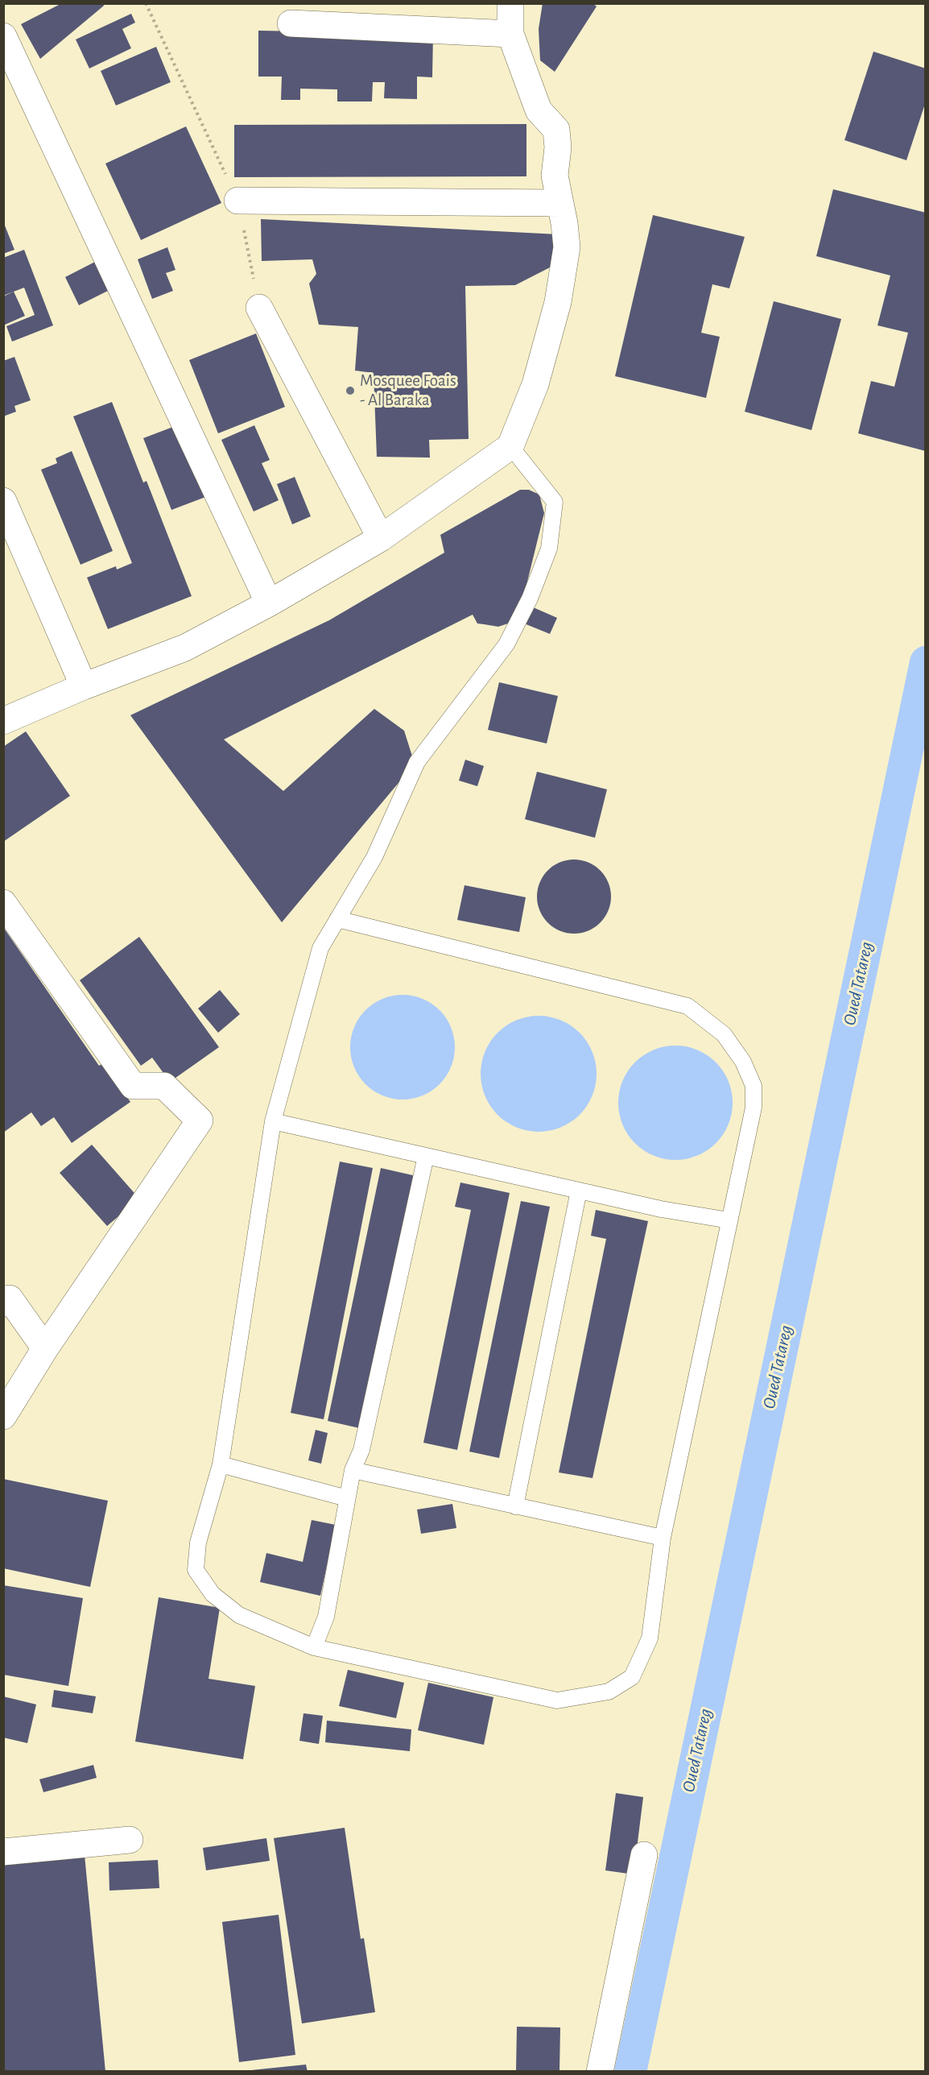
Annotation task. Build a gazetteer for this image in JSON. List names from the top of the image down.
{
  "water": ["Oued Tatareg"],
  "places": ["Mosquee Foais - Al Baraka"]
}
